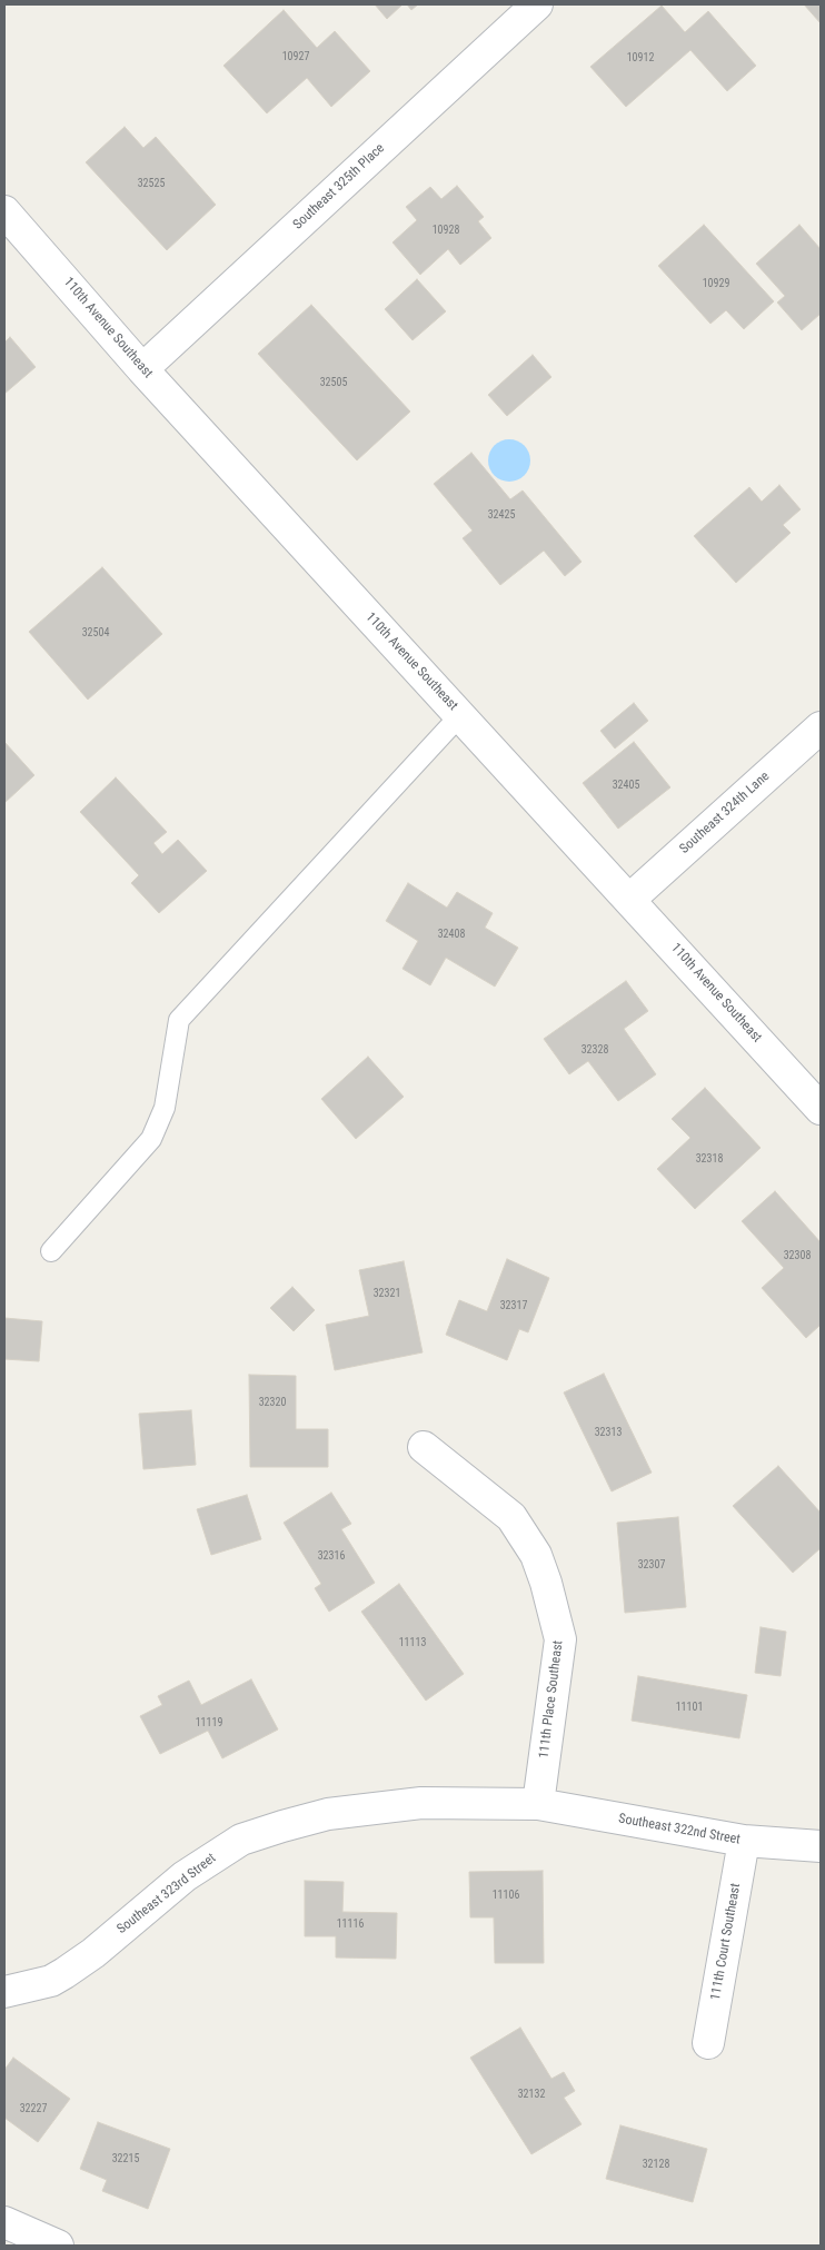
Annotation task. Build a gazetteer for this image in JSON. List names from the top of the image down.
{
  "streets": {
    "street": [
      "Southeast 325th Place",
      "110th Avenue Southeast",
      "Southeast 324th Lane",
      "111th Place Southeast",
      "Southeast 322nd Street",
      "Southeast 323rd Street",
      "111th Court Southeast"
    ]
  },
  "crossings": [
    ["Southeast 325th Place", "110th Avenue Southeast"],
    ["110th Avenue Southeast", "Southeast 324th Lane"],
    ["111th Place Southeast", "Southeast 322nd Street"],
    ["111th Place Southeast", "Southeast 323rd Street"],
    ["Southeast 322nd Street", "Southeast 323rd Street"],
    ["Southeast 322nd Street", "111th Court Southeast"]
  ],
  "house_numbers": [
    "10927",
    "10912",
    "32525",
    "10928",
    "10929",
    "32505",
    "32425",
    "32504",
    "32405",
    "32408",
    "32328",
    "32318",
    "32308",
    "32321",
    "32317",
    "32320",
    "32313",
    "32316",
    "32307",
    "11113",
    "11101",
    "11119",
    "11106",
    "11116",
    "32132",
    "32227",
    "32215",
    "32128"
  ]
}
